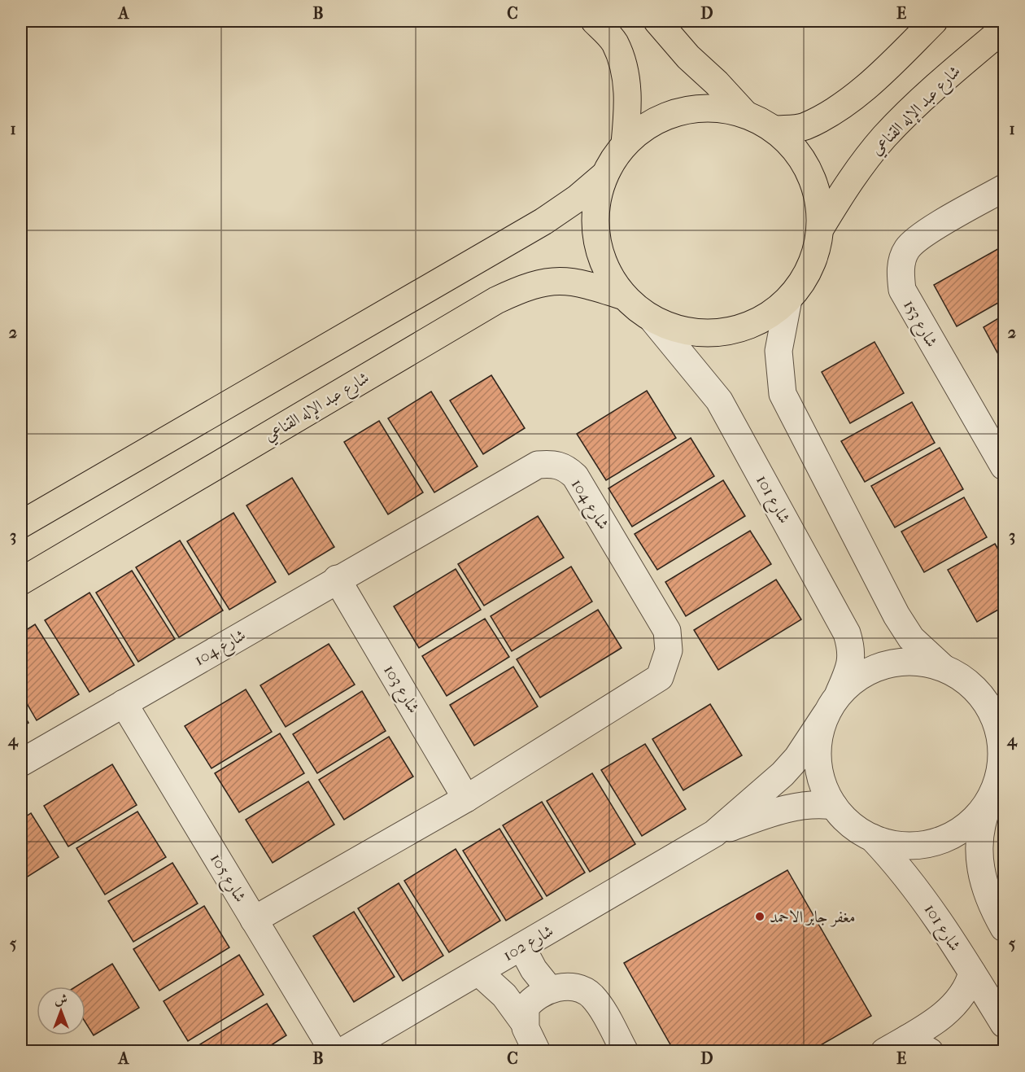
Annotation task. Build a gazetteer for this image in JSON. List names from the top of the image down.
{
  "streets": {
    "main road": ["شارع عبد الإله القناعي"],
    "street": [
      "شارع 153",
      "شارع 101",
      "شارع 104",
      "شارع 103",
      "شارع 105",
      "شارع 102"
    ]
  },
  "crossings": [
    ["شارع 101", "شارع 102"],
    ["شارع 104", "شارع 103"],
    ["شارع 104", "شارع 105"]
  ],
  "places": ["مغفر جابر الاحمد"],
  "north": "top",
  "grid": {
    "columns": [
      "A",
      "B",
      "C",
      "D",
      "E"
    ],
    "rows": [
      "1",
      "2",
      "3",
      "4",
      "5"
    ]
  }
}
